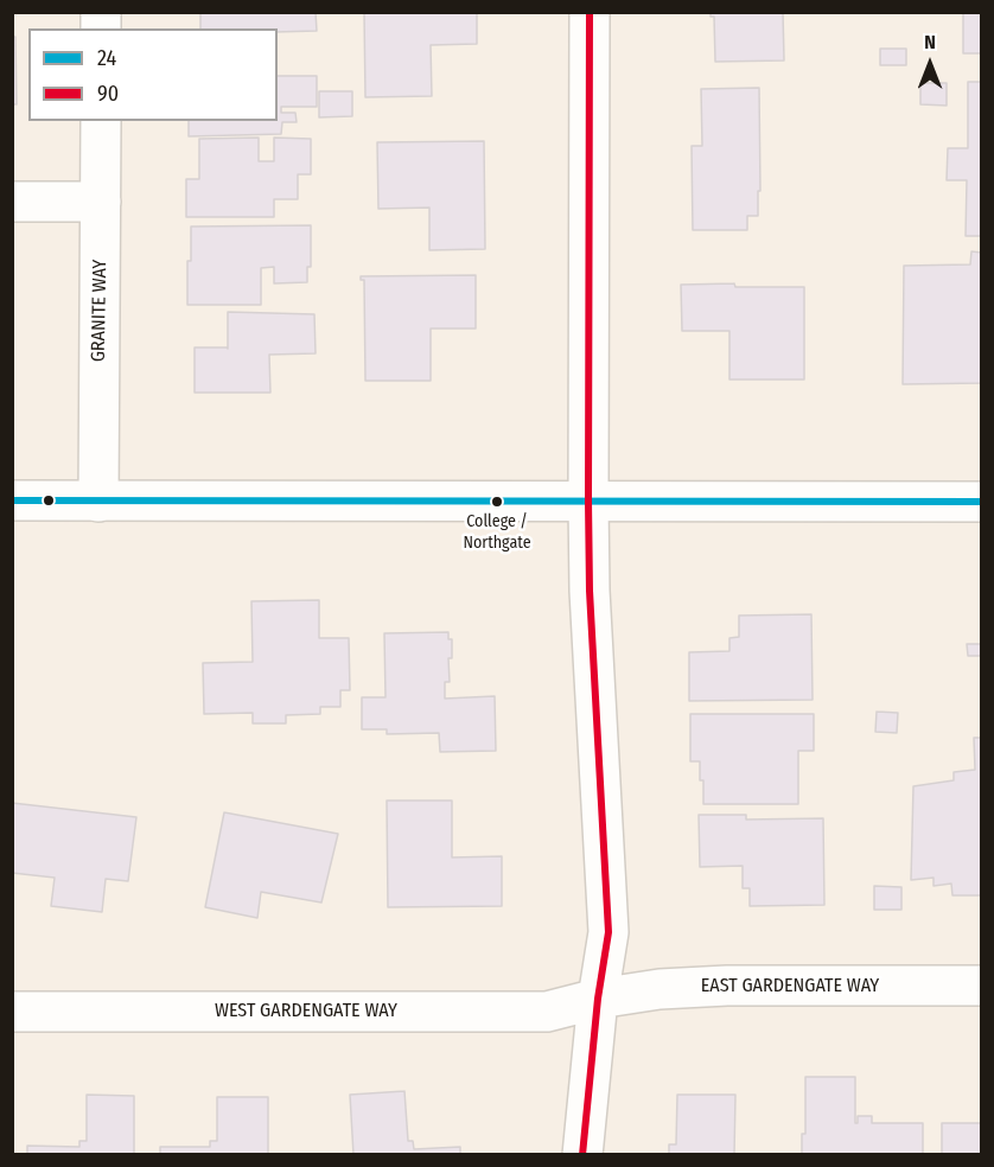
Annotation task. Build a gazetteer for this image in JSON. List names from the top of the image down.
{
  "streets": {
    "street": ["GRANITE WAY", "EAST GARDENGATE WAY", "WEST GARDENGATE WAY"]
  },
  "crossings": [
    ["EAST GARDENGATE WAY", "WEST GARDENGATE WAY"]
  ],
  "places": ["College / Northgate"],
  "lines": ["transit line 90", "transit line 24"],
  "legend": ["24", "90"],
  "north": "top"
}
